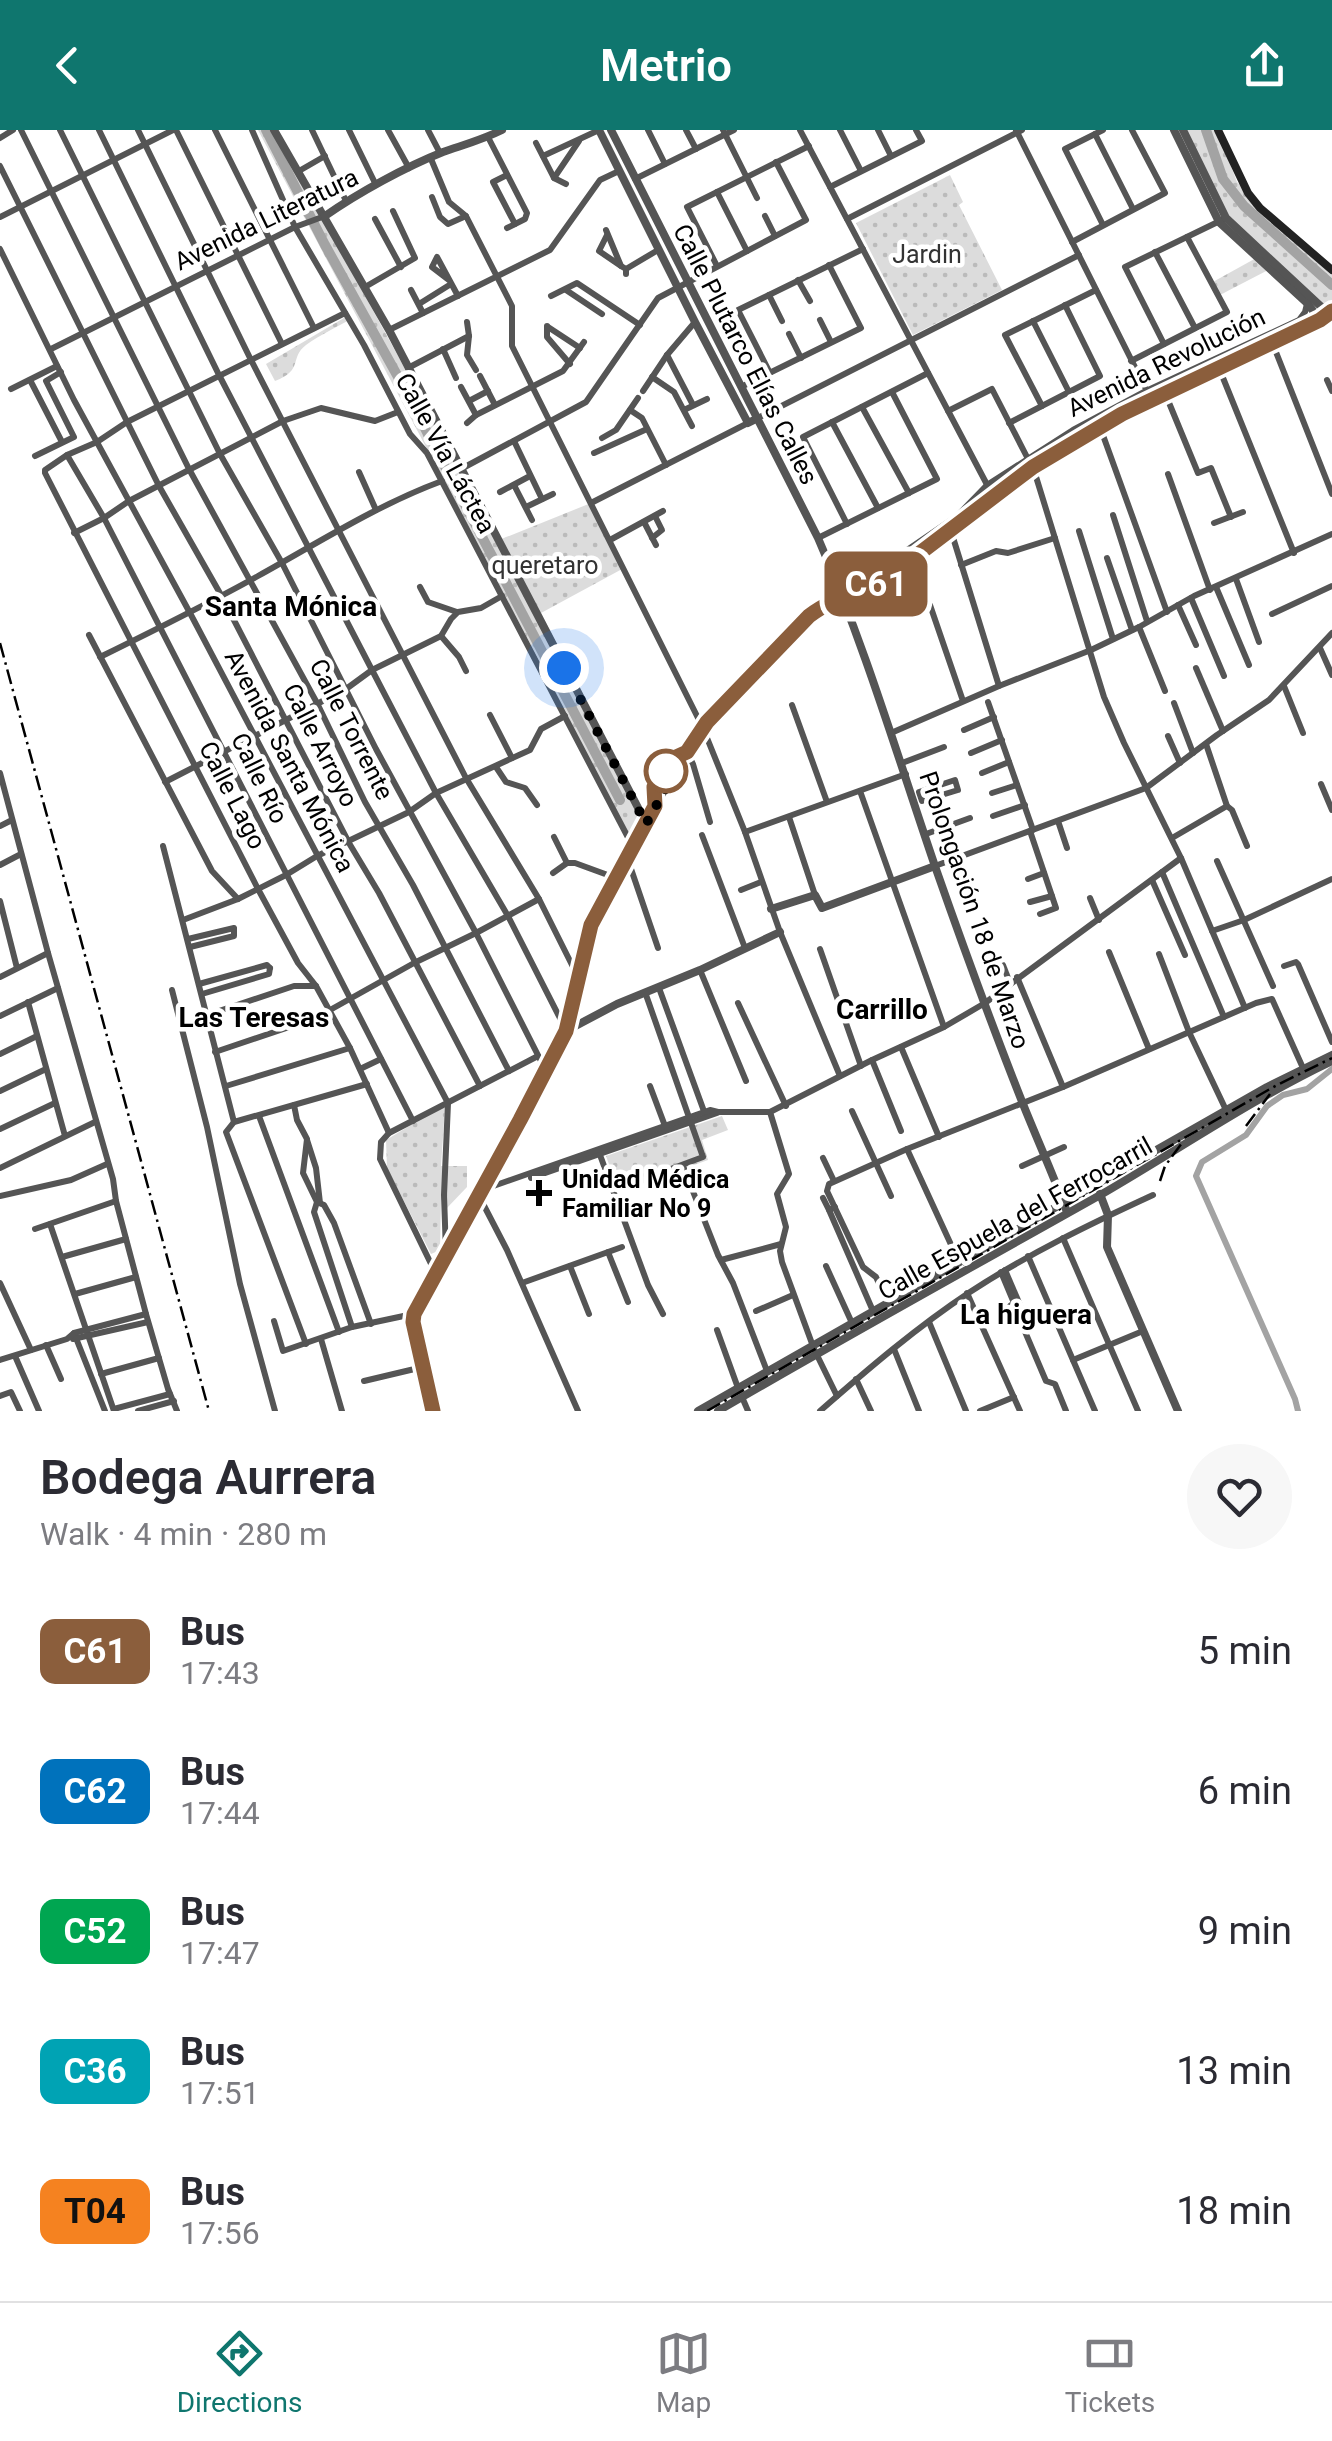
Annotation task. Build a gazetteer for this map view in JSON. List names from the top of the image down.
{
  "streets": {
    "main road": ["Avenida Revolución"],
    "street": [
      "Avenida Literatura",
      "Calle Plutarco Elías Calles",
      "Calle Vía Láctea",
      "Calle Torrente",
      "Calle Arroyo",
      "Avenida Santa Mónica",
      "Calle Río",
      "Calle Lago",
      "Prolongación 18 de Marzo",
      "Calle Espuela del Ferrocarril"
    ]
  },
  "crossings": [
    ["Avenida Literatura", "Calle Vía Láctea"],
    ["Avenida Literatura", "Calle Torrente"],
    ["Avenida Literatura", "Calle Arroyo"],
    ["Avenida Literatura", "Avenida Santa Mónica"],
    ["Calle Plutarco Elías Calles", "Avenida Revolución"],
    ["Calle Plutarco Elías Calles", "Prolongación 18 de Marzo"],
    ["Avenida Revolución", "Calle Vía Láctea"],
    ["Avenida Revolución", "Prolongación 18 de Marzo"],
    ["Calle Río", "Calle Lago"],
    ["Prolongación 18 de Marzo", "Calle Espuela del Ferrocarril"]
  ],
  "districts": [
    "Santa Mónica",
    "Carrillo",
    "Las Teresas",
    "La higuera"
  ],
  "parks": ["Jardin", "queretaro"],
  "places": {
    "health": ["Unidad Médica Familiar No 9"]
  },
  "lines": ["bus line C61"],
  "page": {
    "header": "Metrio",
    "on_map": "C61",
    "heading": ["Bodega Aurrera", "Walk · 4 min · 280 m"],
    "list": [
      {
        "mark": "C61",
        "name": "Bus",
        "note": "17:43",
        "value": "5 min"
      },
      {
        "mark": "C62",
        "name": "Bus",
        "note": "17:44",
        "value": "6 min"
      },
      {
        "mark": "C52",
        "name": "Bus",
        "note": "17:47",
        "value": "9 min"
      },
      {
        "mark": "C36",
        "name": "Bus",
        "note": "17:51",
        "value": "13 min"
      },
      {
        "mark": "T04",
        "name": "Bus",
        "note": "17:56",
        "value": "18 min"
      }
    ],
    "tabs": ["Directions", "Map", "Tickets"]
  }
}
